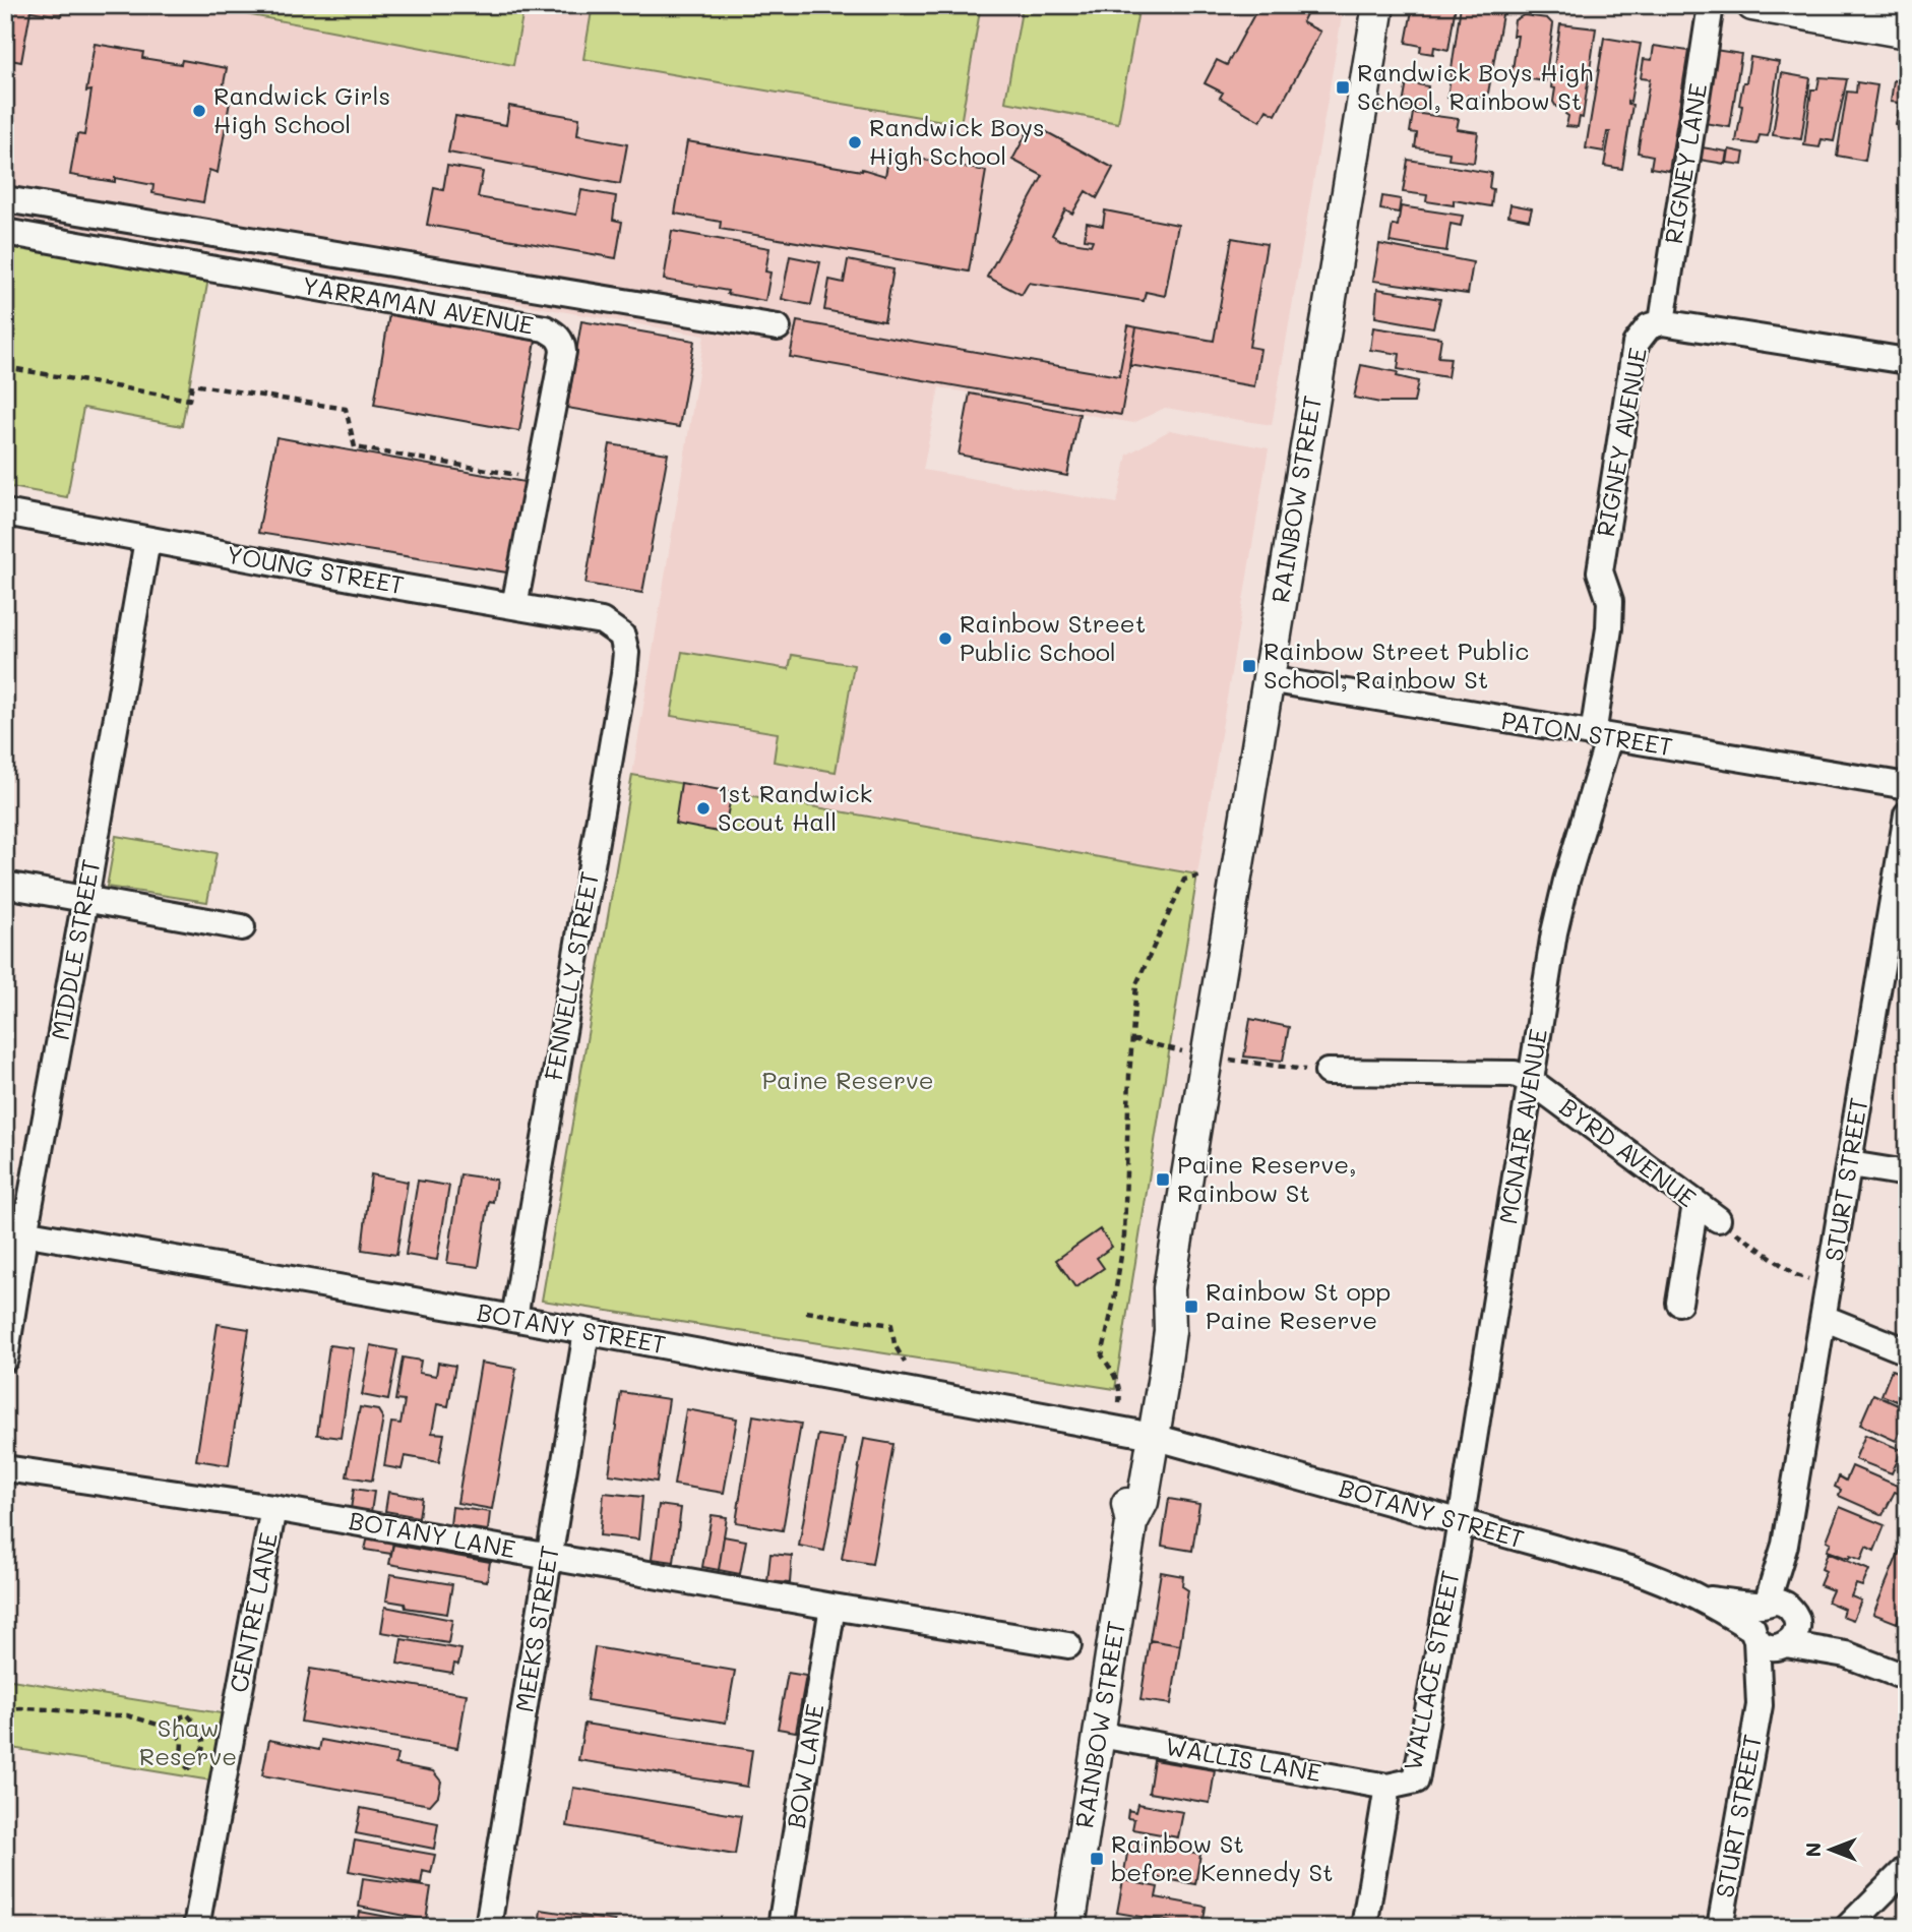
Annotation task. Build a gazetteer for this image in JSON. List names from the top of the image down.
{
  "streets": {
    "main road": ["RAINBOW STREET"],
    "street": [
      "RIGNEY LANE",
      "YARRAMAN AVENUE",
      "RIGNEY AVENUE",
      "YOUNG STREET",
      "PATON STREET",
      "MIDDLE STREET",
      "FENNELLY STREET",
      "MCNAIR AVENUE",
      "BYRD AVENUE",
      "STURT STREET",
      "BOTANY STREET",
      "BOTANY LANE",
      "CENTRE LANE",
      "MEEKS STREET",
      "WALLACE STREET",
      "WALLIS LANE",
      "BOW LANE"
    ]
  },
  "crossings": [
    ["RIGNEY LANE", "RIGNEY AVENUE"],
    ["YARRAMAN AVENUE", "YOUNG STREET"],
    ["RIGNEY AVENUE", "PATON STREET"],
    ["RIGNEY AVENUE", "MCNAIR AVENUE"],
    ["RAINBOW STREET", "PATON STREET"],
    ["RAINBOW STREET", "BOTANY STREET"],
    ["RAINBOW STREET", "WALLIS LANE"],
    ["YOUNG STREET", "MIDDLE STREET"],
    ["YOUNG STREET", "FENNELLY STREET"],
    ["PATON STREET", "MCNAIR AVENUE"],
    ["MIDDLE STREET", "BOTANY STREET"],
    ["FENNELLY STREET", "BOTANY STREET"],
    ["MCNAIR AVENUE", "BYRD AVENUE"],
    ["MCNAIR AVENUE", "BOTANY STREET"],
    ["MCNAIR AVENUE", "WALLACE STREET"],
    ["STURT STREET", "BOTANY STREET"],
    ["BOTANY STREET", "MEEKS STREET"],
    ["BOTANY STREET", "WALLACE STREET"],
    ["BOTANY LANE", "CENTRE LANE"],
    ["BOTANY LANE", "MEEKS STREET"],
    ["BOTANY LANE", "BOW LANE"],
    ["WALLACE STREET", "WALLIS LANE"]
  ],
  "parks": ["Paine Reserve", "Shaw Reserve"],
  "places": {
    "transit": [
      "Randwick Boys High School, Rainbow St",
      "Rainbow Street Public School, Rainbow St",
      "Paine Reserve, Rainbow St",
      "Rainbow St opp Paine Reserve",
      "Rainbow St before Kennedy St"
    ],
    "other": [
      "Randwick Girls High School",
      "Randwick Boys High School",
      "Rainbow Street Public School",
      "1st Randwick Scout Hall"
    ]
  },
  "north": "left"
}
